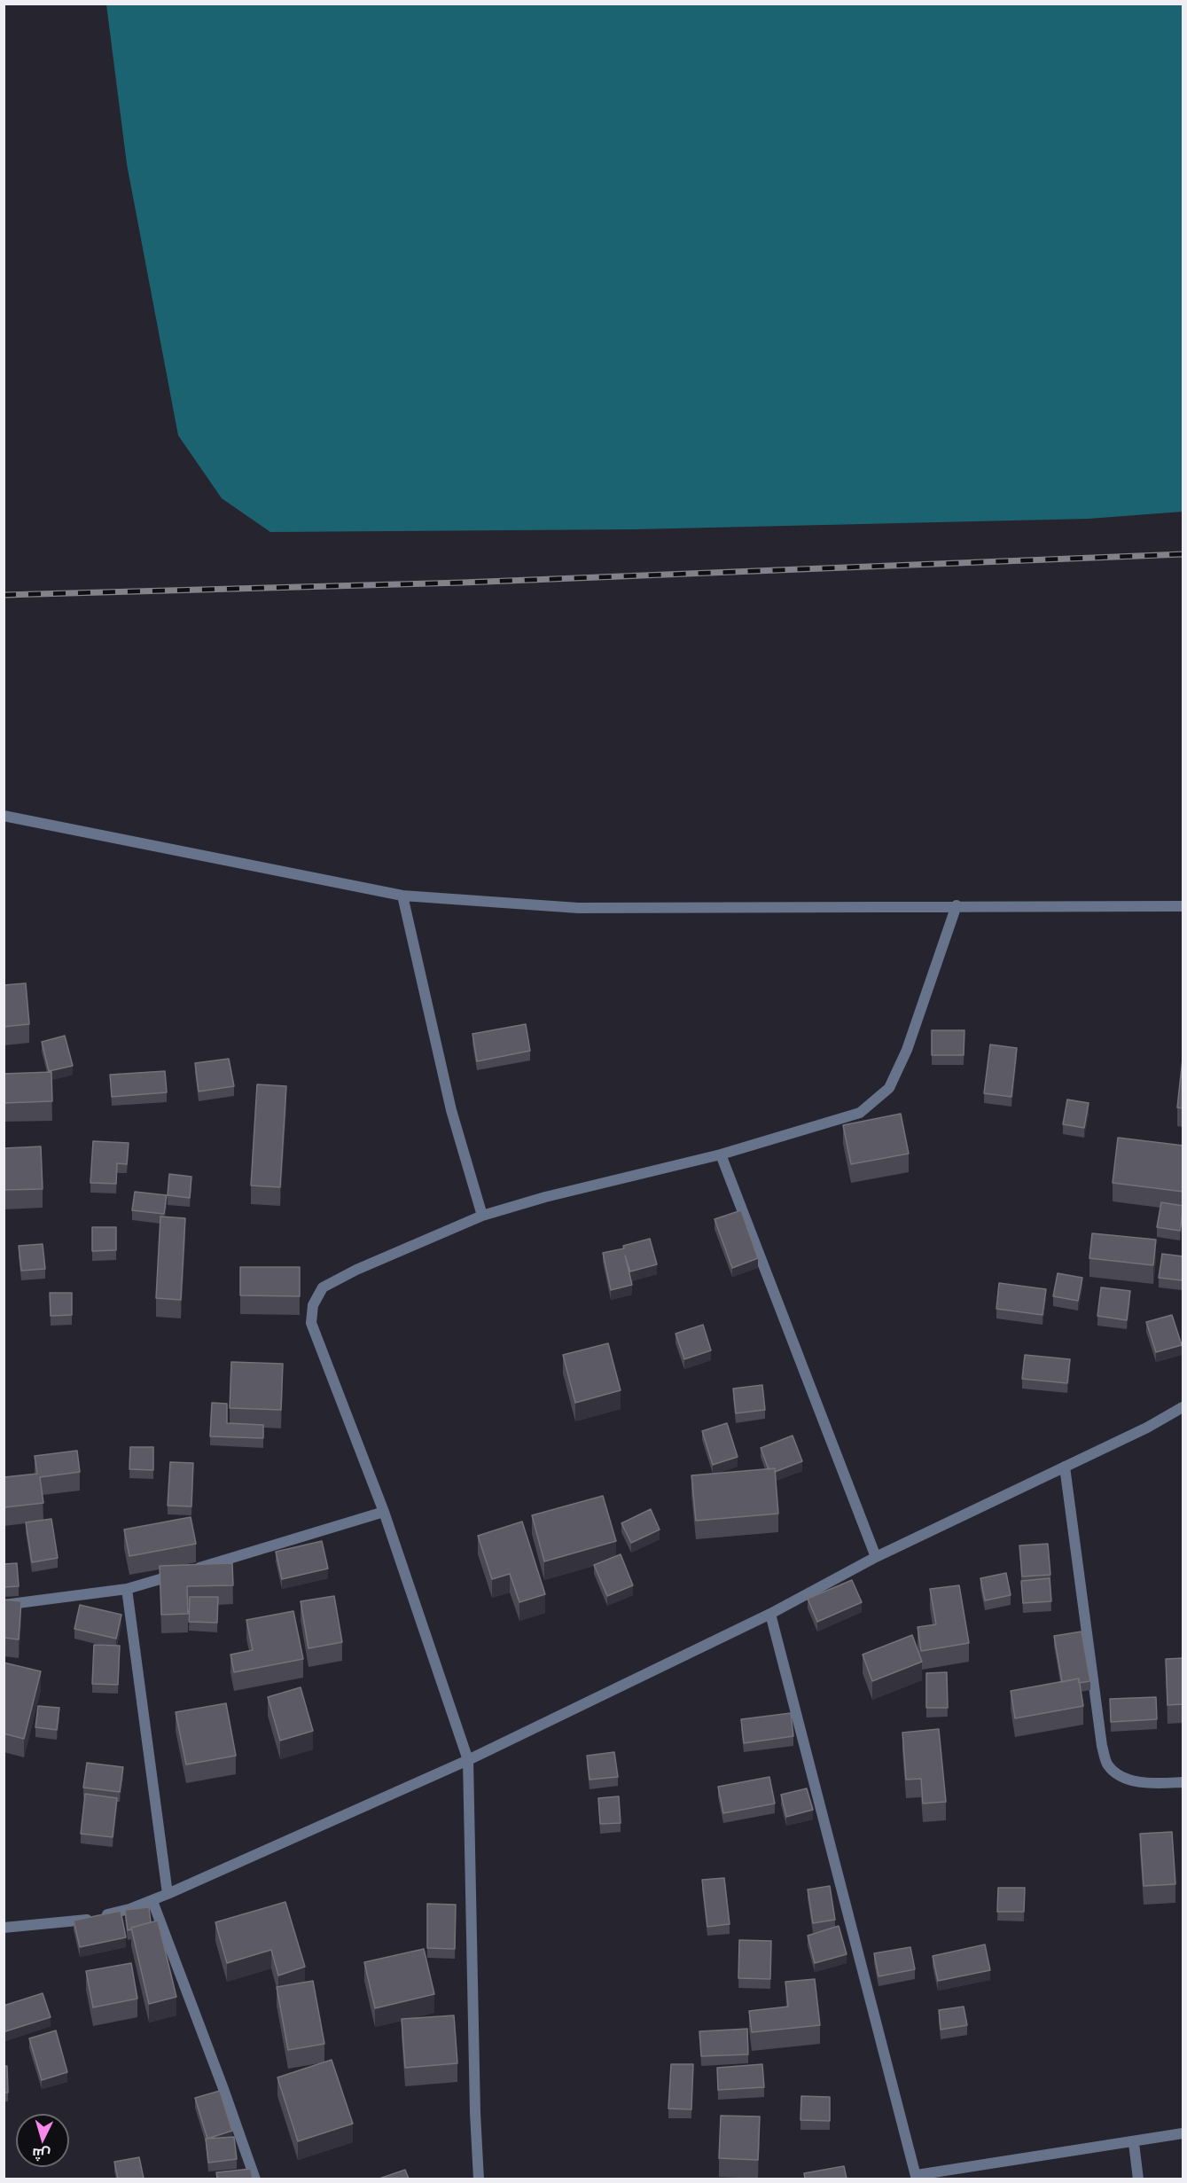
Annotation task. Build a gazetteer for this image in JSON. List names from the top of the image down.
{
  "north": "bottom"
}
